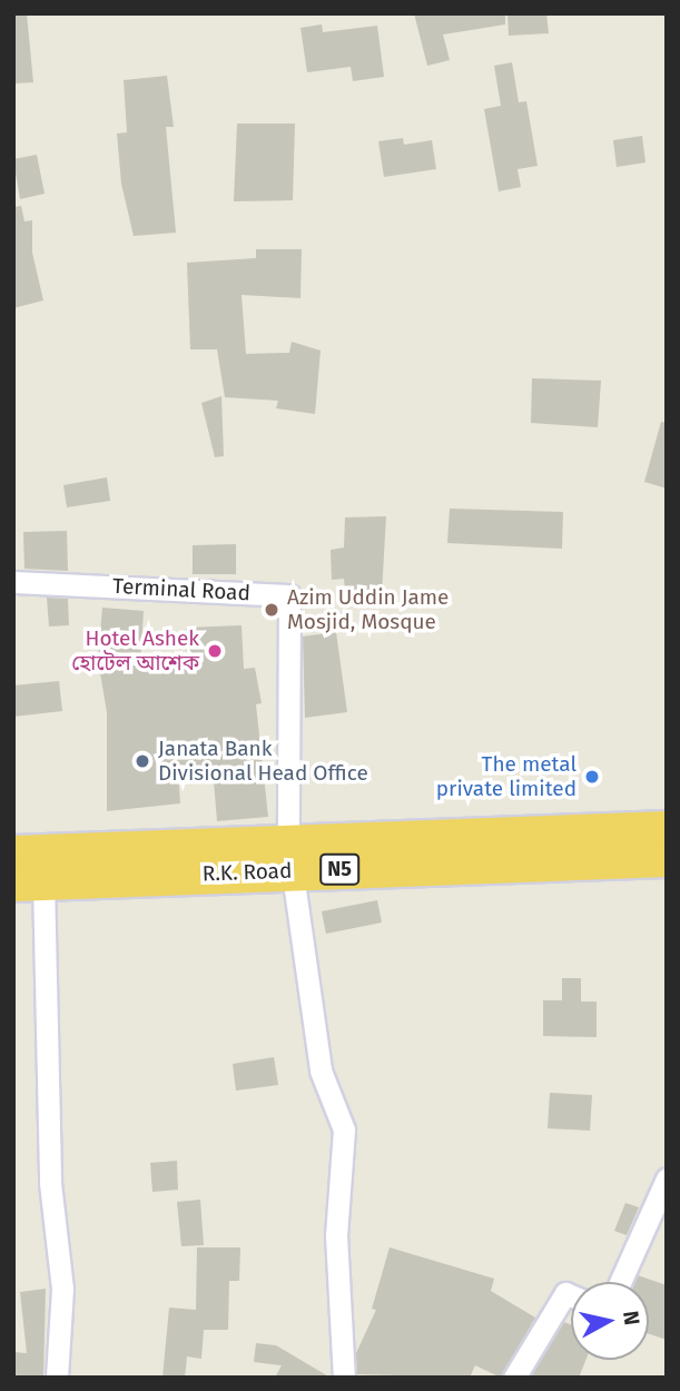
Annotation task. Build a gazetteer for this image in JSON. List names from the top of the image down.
{
  "streets": {
    "highway": ["N5", "R.K. Road"],
    "street": ["Terminal Road"]
  },
  "crossings": [
    ["Terminal Road", "R.K. Road"]
  ],
  "places": [
    "Azim Uddin Jame Mosjid, Mosque",
    "Hotel Ashek হোটেল আশেক",
    "Janata Bank Divisional Head Office",
    "The metal private limited"
  ],
  "north": "right"
}
